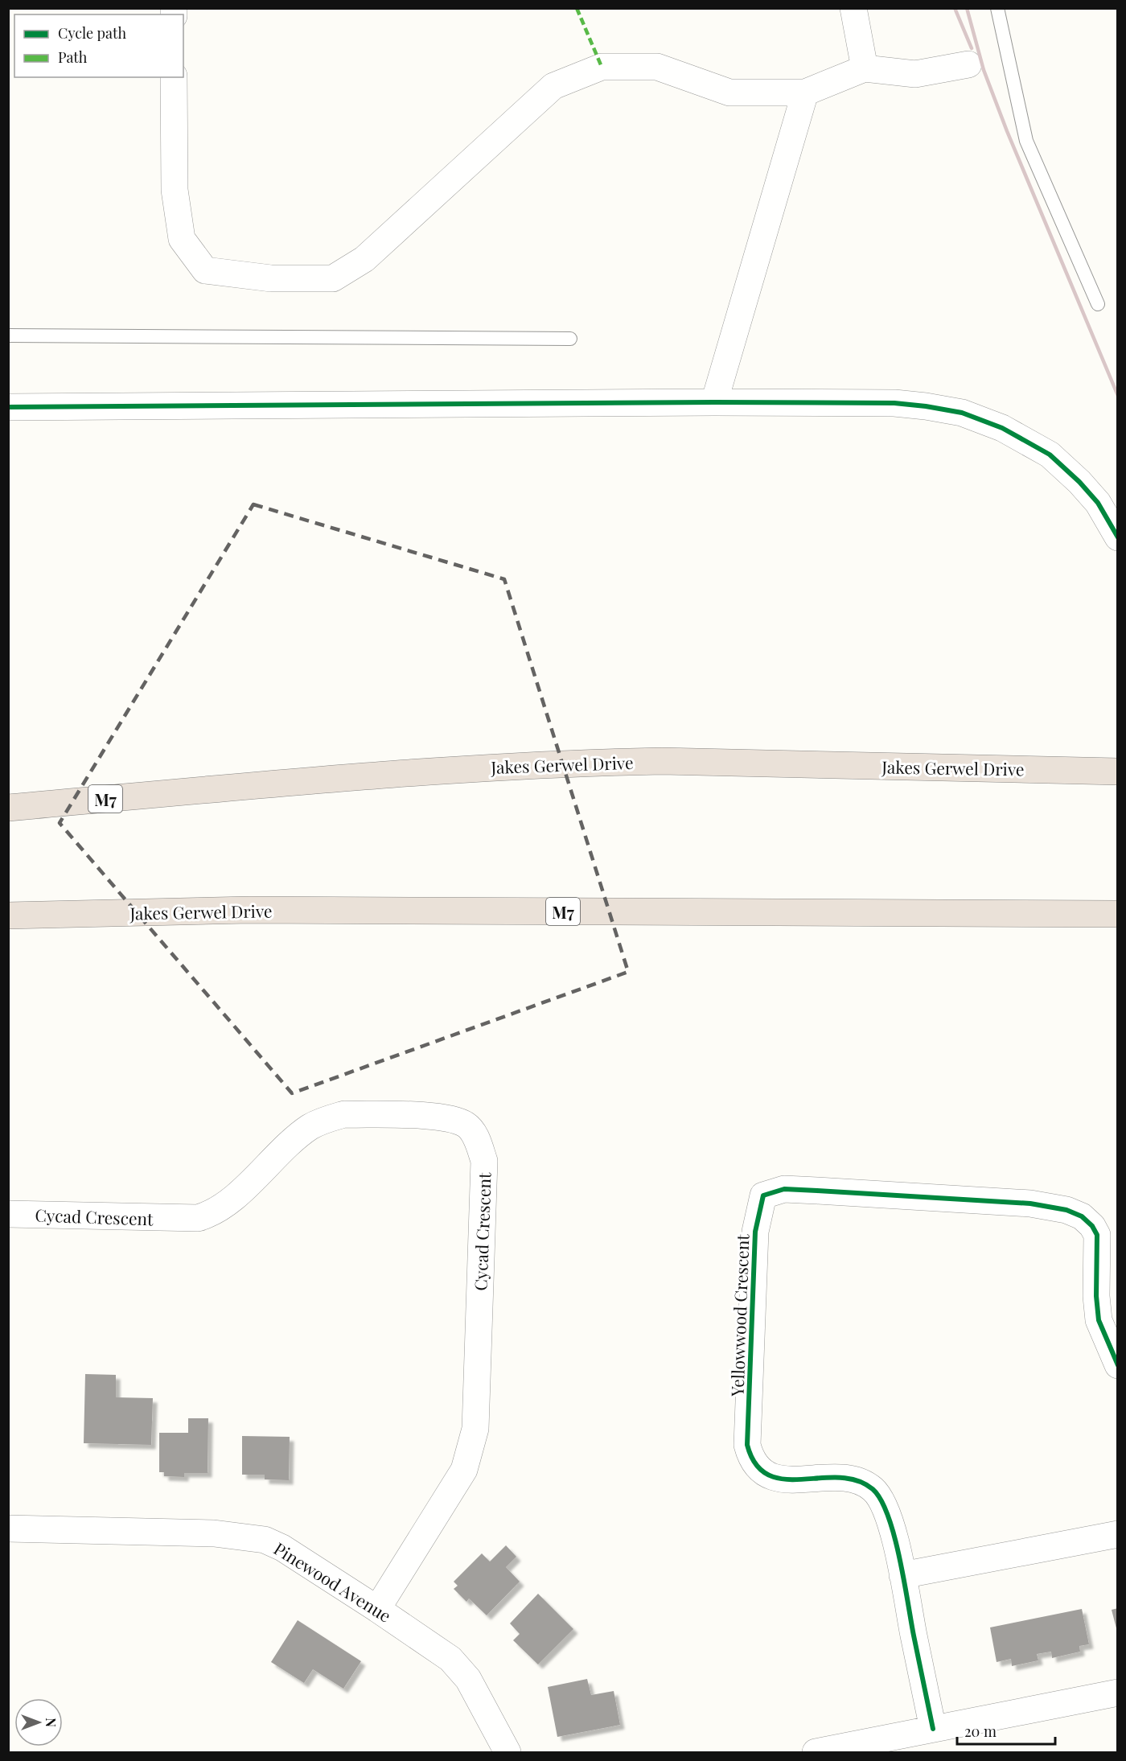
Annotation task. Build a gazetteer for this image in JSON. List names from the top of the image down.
{
  "streets": {
    "highway": ["Jakes Gerwel Drive", "M7"],
    "street": ["Cycad Crescent", "Yellowwood Crescent", "Pinewood Avenue"]
  },
  "crossings": [
    ["Cycad Crescent", "Pinewood Avenue"]
  ],
  "legend": ["Cycle path", "Path"],
  "scale_bar": "20 m",
  "north": "right"
}
